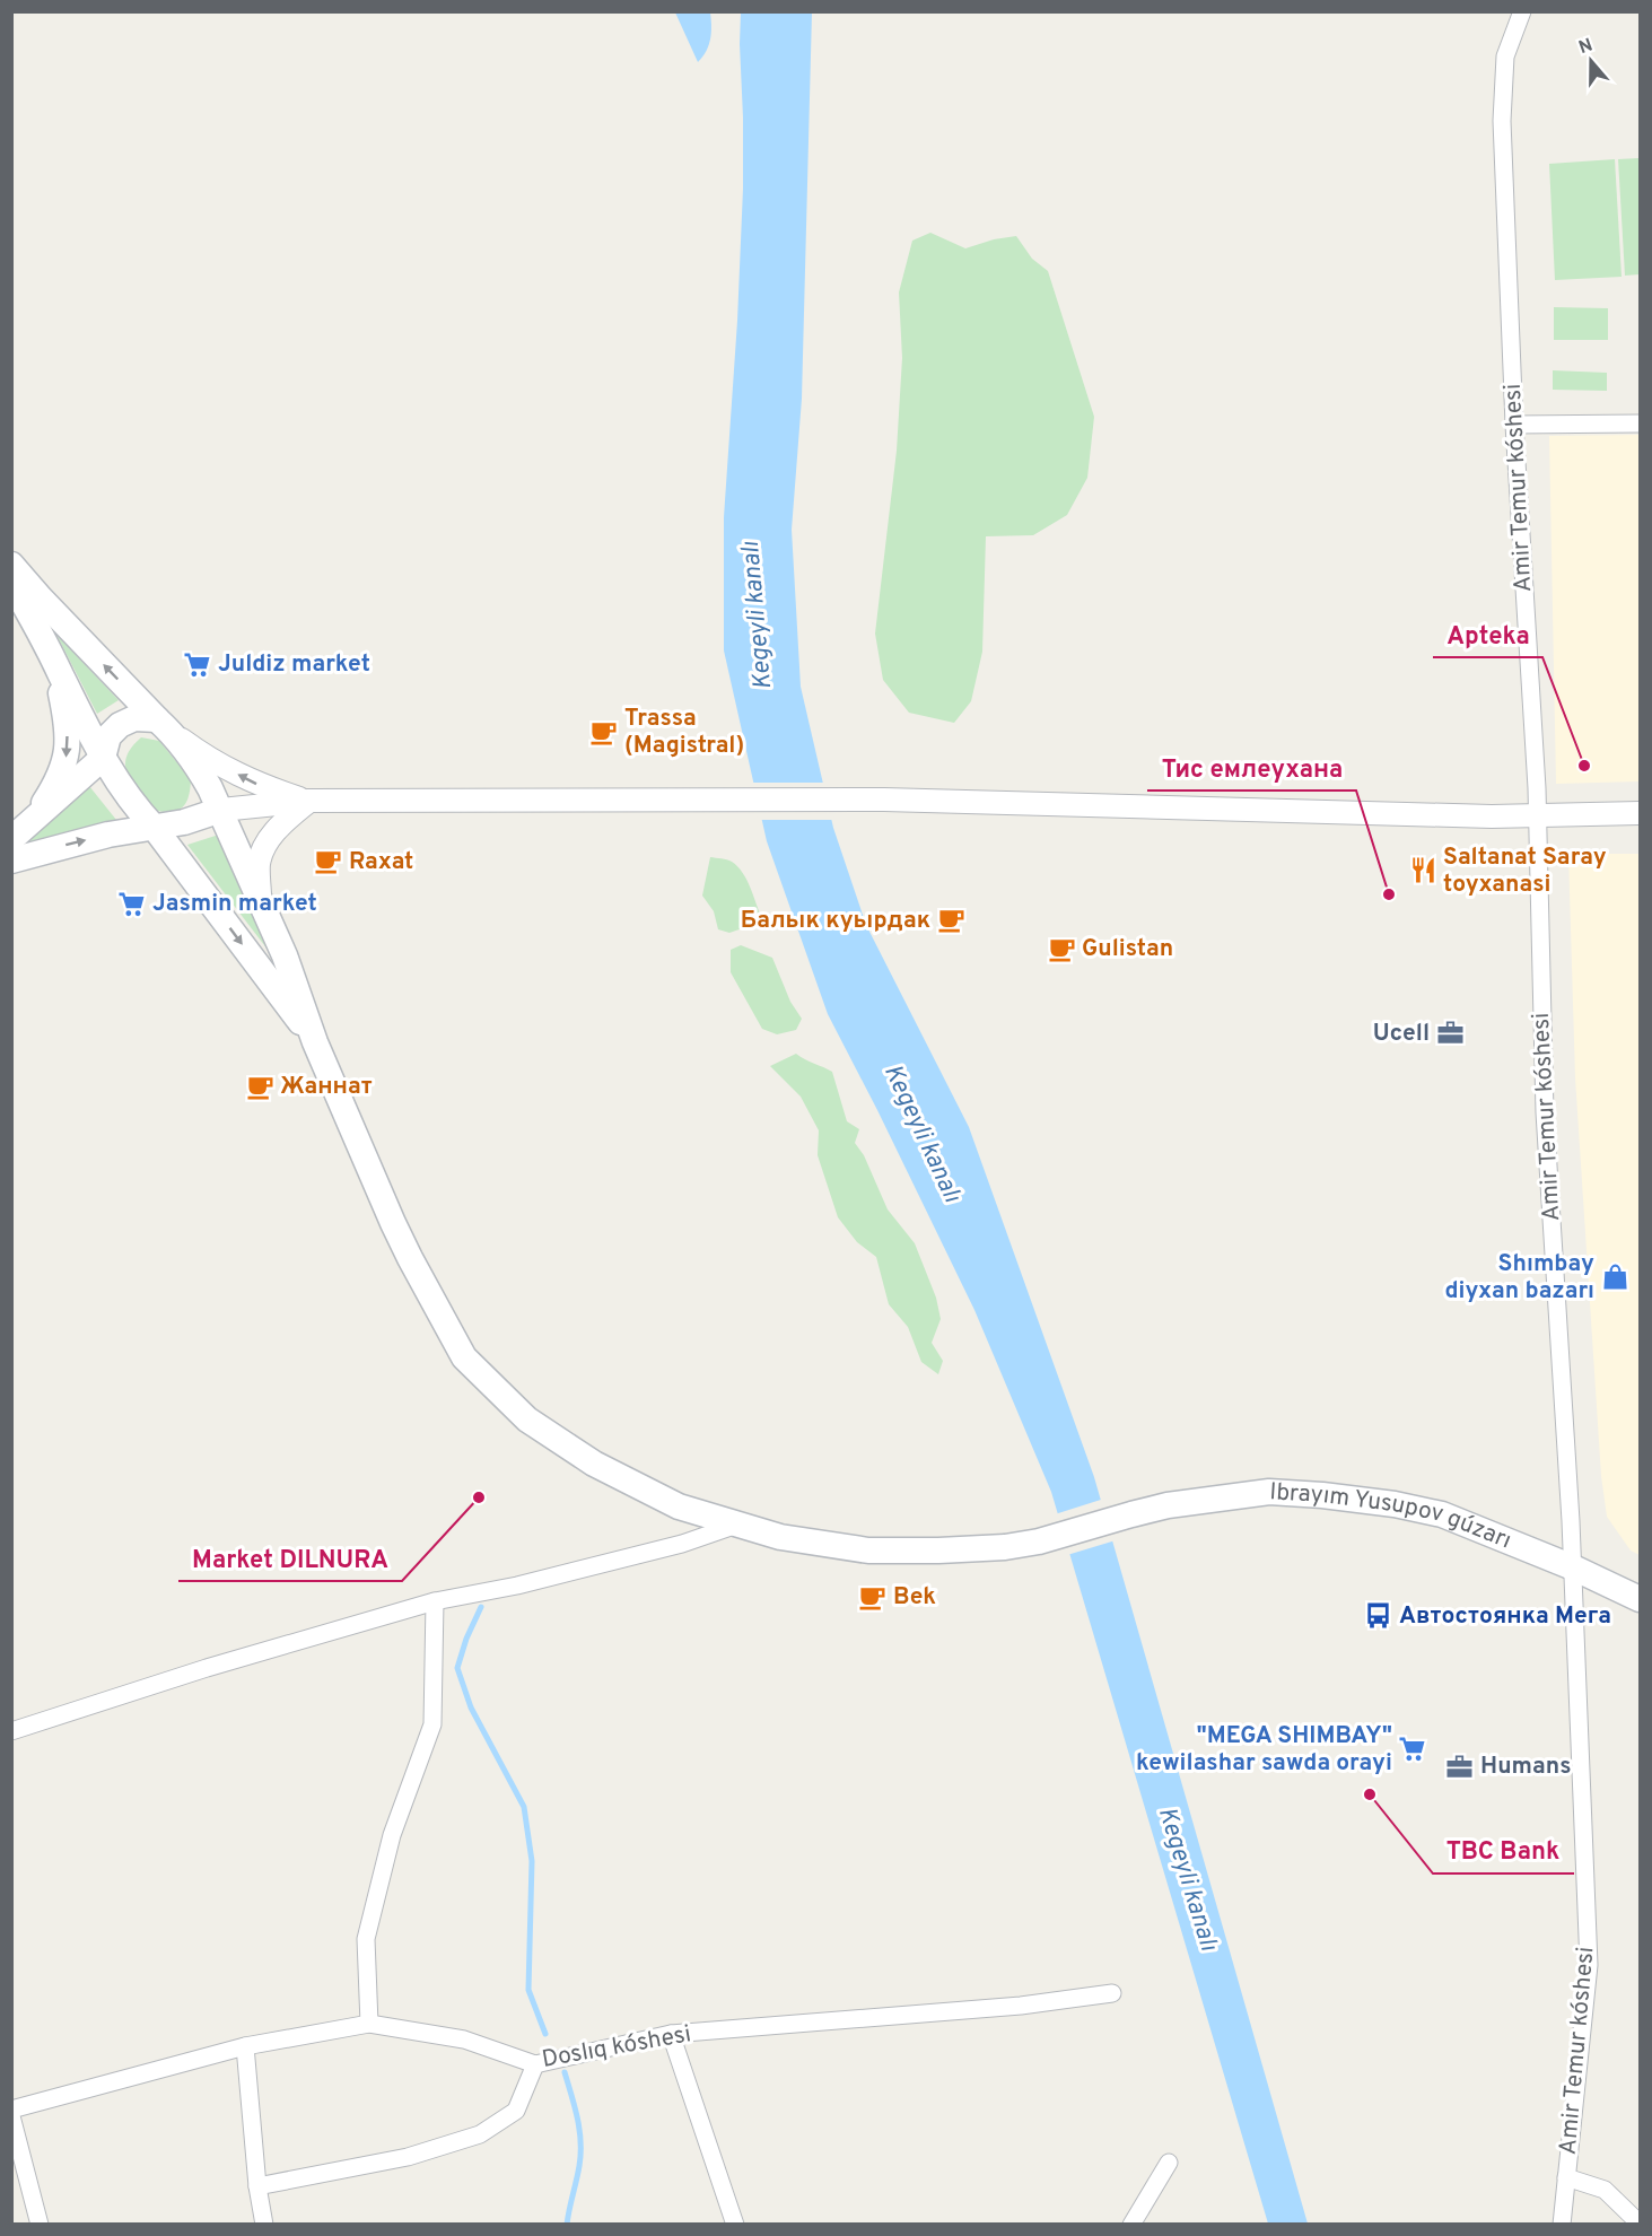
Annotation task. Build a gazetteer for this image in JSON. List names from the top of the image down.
{
  "streets": {
    "main road": ["Ibrayım Yusupov gúzarı"],
    "street": ["Amir Temur kóshesi", "Doslıq kóshesi"]
  },
  "crossings": [
    ["Amir Temur kóshesi", "Ibrayım Yusupov gúzarı"]
  ],
  "water": ["Kegeyli kanalı"],
  "places": {
    "supermarket": ["Juldiz market", "Jasmin market", "\"MEGA SHIMBAY\" kewilashar sawda orayi"],
    "cafe": [
      "Trassa (Magistral)",
      "Raxat",
      "Балык куырдак",
      "Gulistan",
      "Жаннат",
      "Bek"
    ],
    "other": [
      "Apteka",
      "Тис емлеухана",
      "Market DILNURA",
      "TBC Bank"
    ],
    "restaurant": ["Saltanat Saray toyxanasi"],
    "office": ["Ucell", "Humans"],
    "shop": ["Shımbay diyxan bazarı"],
    "bus stop": ["Автостоянка Мега"]
  },
  "north": "top"
}
